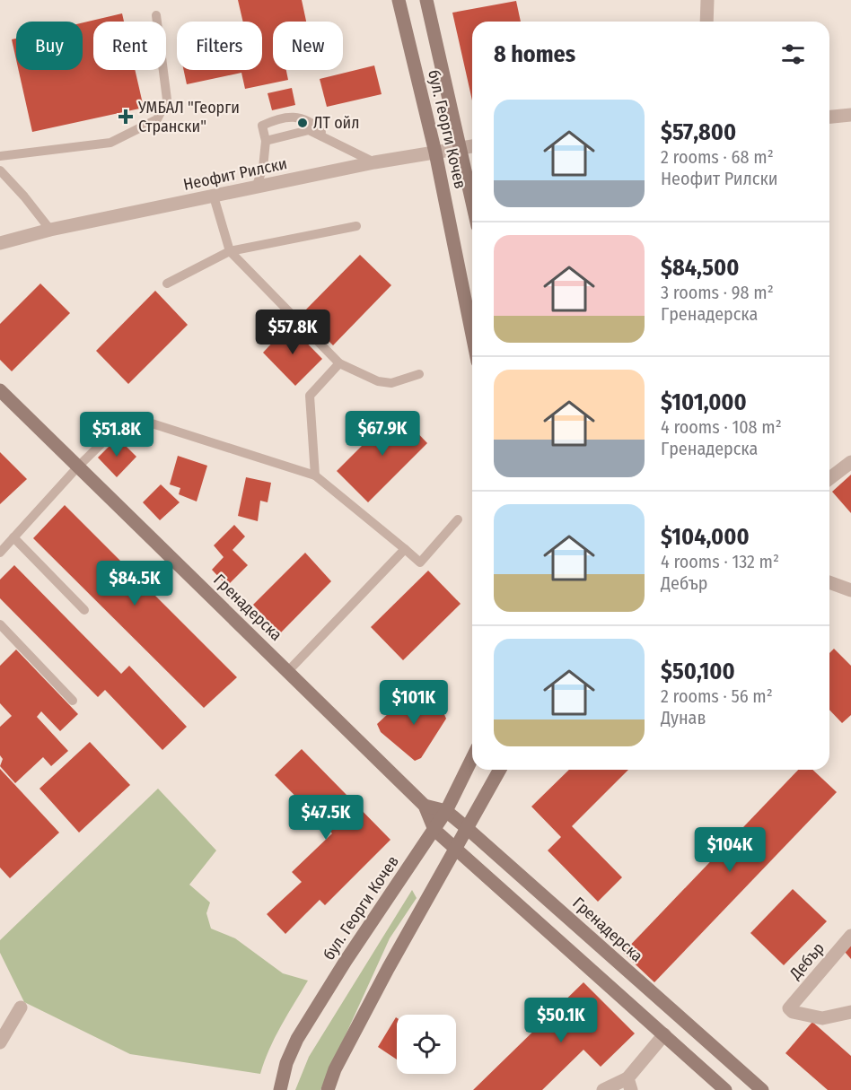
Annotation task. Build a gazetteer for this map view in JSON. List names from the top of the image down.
{
  "streets": {
    "street": [
      "бул. Георги Кочев",
      "Неофит Рилски",
      "Гренадерска",
      "Дебър"
    ]
  },
  "crossings": [
    ["бул. Георги Кочев", "Неофит Рилски"],
    ["бул. Георги Кочев", "Гренадерска"]
  ],
  "places": {
    "health": ["УМБАЛ \"Георги Странски\""],
    "other": ["ЛТ ойл"]
  },
  "page": {
    "chip": [
      "Buy",
      "Rent",
      "Filters",
      "New"
    ],
    "heading": "8 homes",
    "list": [
      {
        "name": "$57,800",
        "note": "2 rooms · 68 m² · Неофит Рилски"
      },
      {
        "name": "$84,500",
        "note": "3 rooms · 98 m² · Гренадерска"
      },
      {
        "name": "$101,000",
        "note": "4 rooms · 108 m² · Гренадерска"
      },
      {
        "name": "$104,000",
        "note": "4 rooms · 132 m² · Дебър"
      },
      {
        "name": "$50,100",
        "note": "2 rooms · 56 m² · Дунав"
      }
    ],
    "price": [
      "$57.8K",
      "$67.9K",
      "$51.8K",
      "$84.5K",
      "$101K",
      "$47.5K",
      "$104K",
      "$50.1K"
    ]
  }
}
